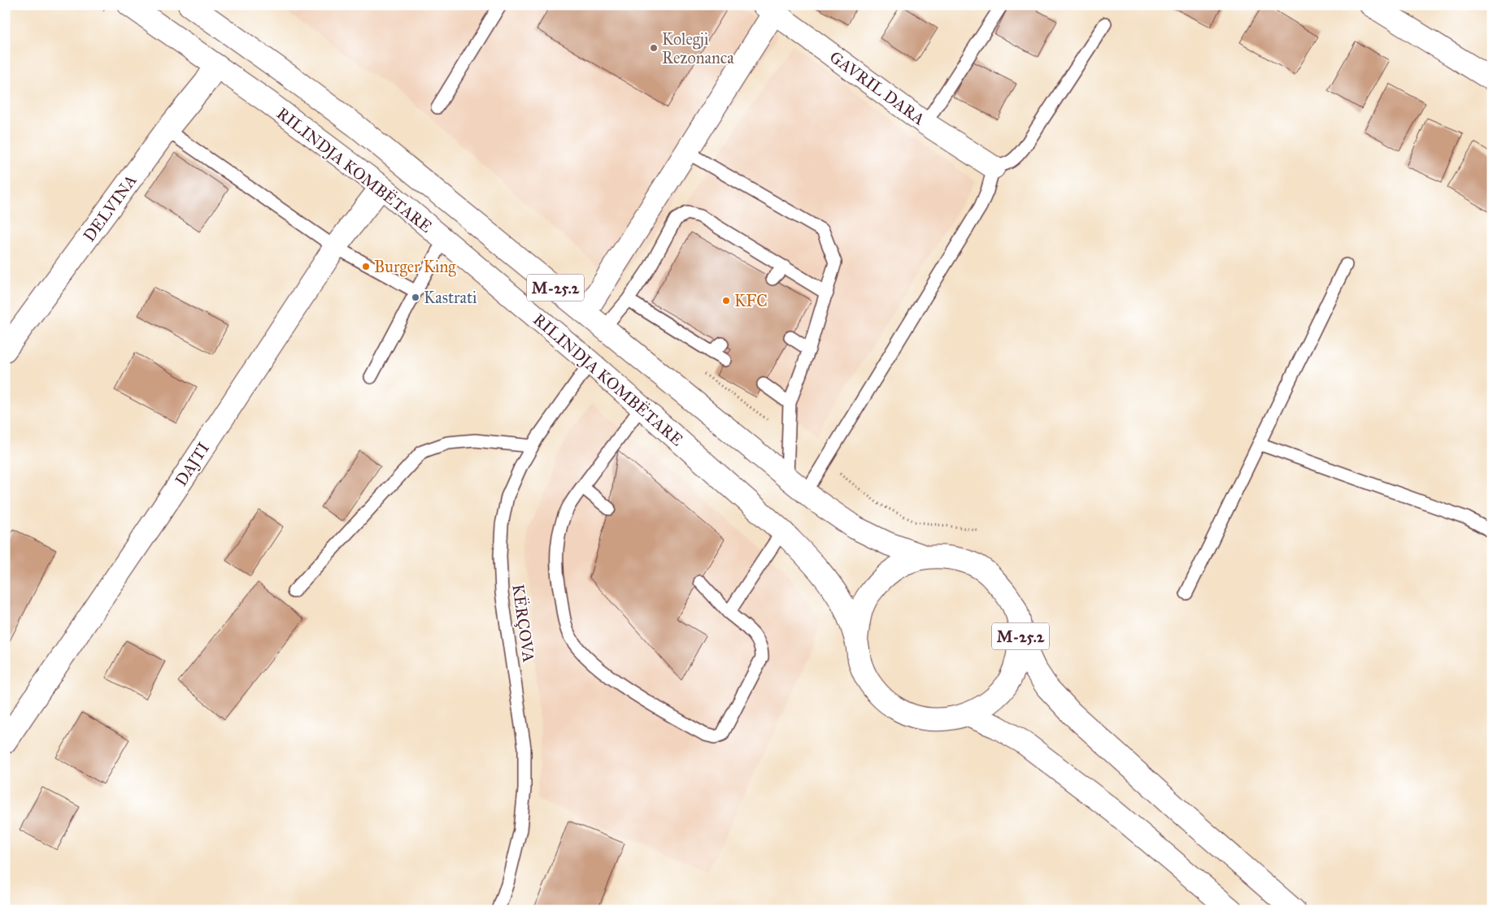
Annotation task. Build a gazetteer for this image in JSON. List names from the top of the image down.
{
  "streets": {
    "main road": [
      "GAVRIL DARA",
      "RILINDJA KOMBËTARE",
      "DELVINA",
      "M-25.2",
      "DAJTI"
    ],
    "lane": ["KËRÇOVA"]
  },
  "crossings": [
    ["RILINDJA KOMBËTARE", "DELVINA"],
    ["RILINDJA KOMBËTARE", "M-25.2"],
    ["RILINDJA KOMBËTARE", "DAJTI"],
    ["RILINDJA KOMBËTARE", "KËRÇOVA"]
  ],
  "places": [
    "Kolegji Rezonanca",
    "Burger King",
    "Kastrati",
    "KFC"
  ]
}
